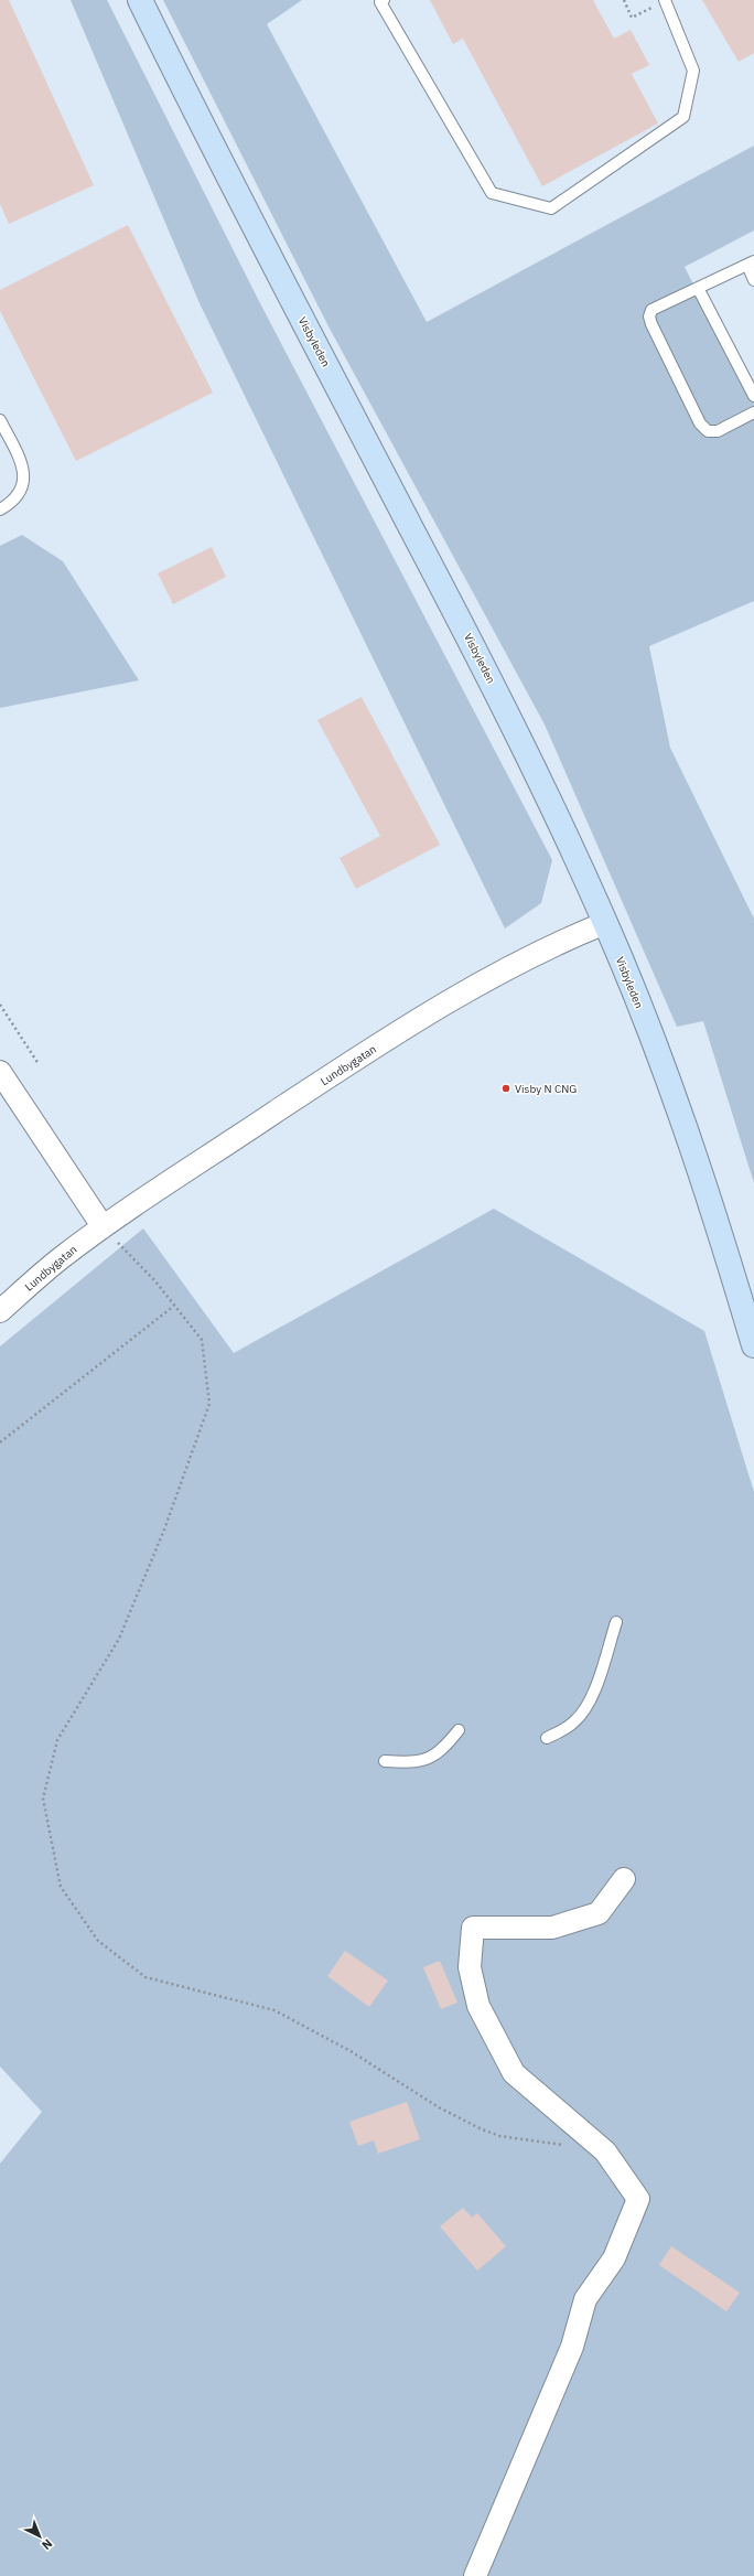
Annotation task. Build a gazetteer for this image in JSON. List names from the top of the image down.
{
  "streets": {
    "main road": ["Visbyleden"],
    "street": ["Lundbygatan"]
  },
  "crossings": [
    ["Visbyleden", "Lundbygatan"]
  ],
  "places": ["Visby N CNG"],
  "north": "bottom right"
}
